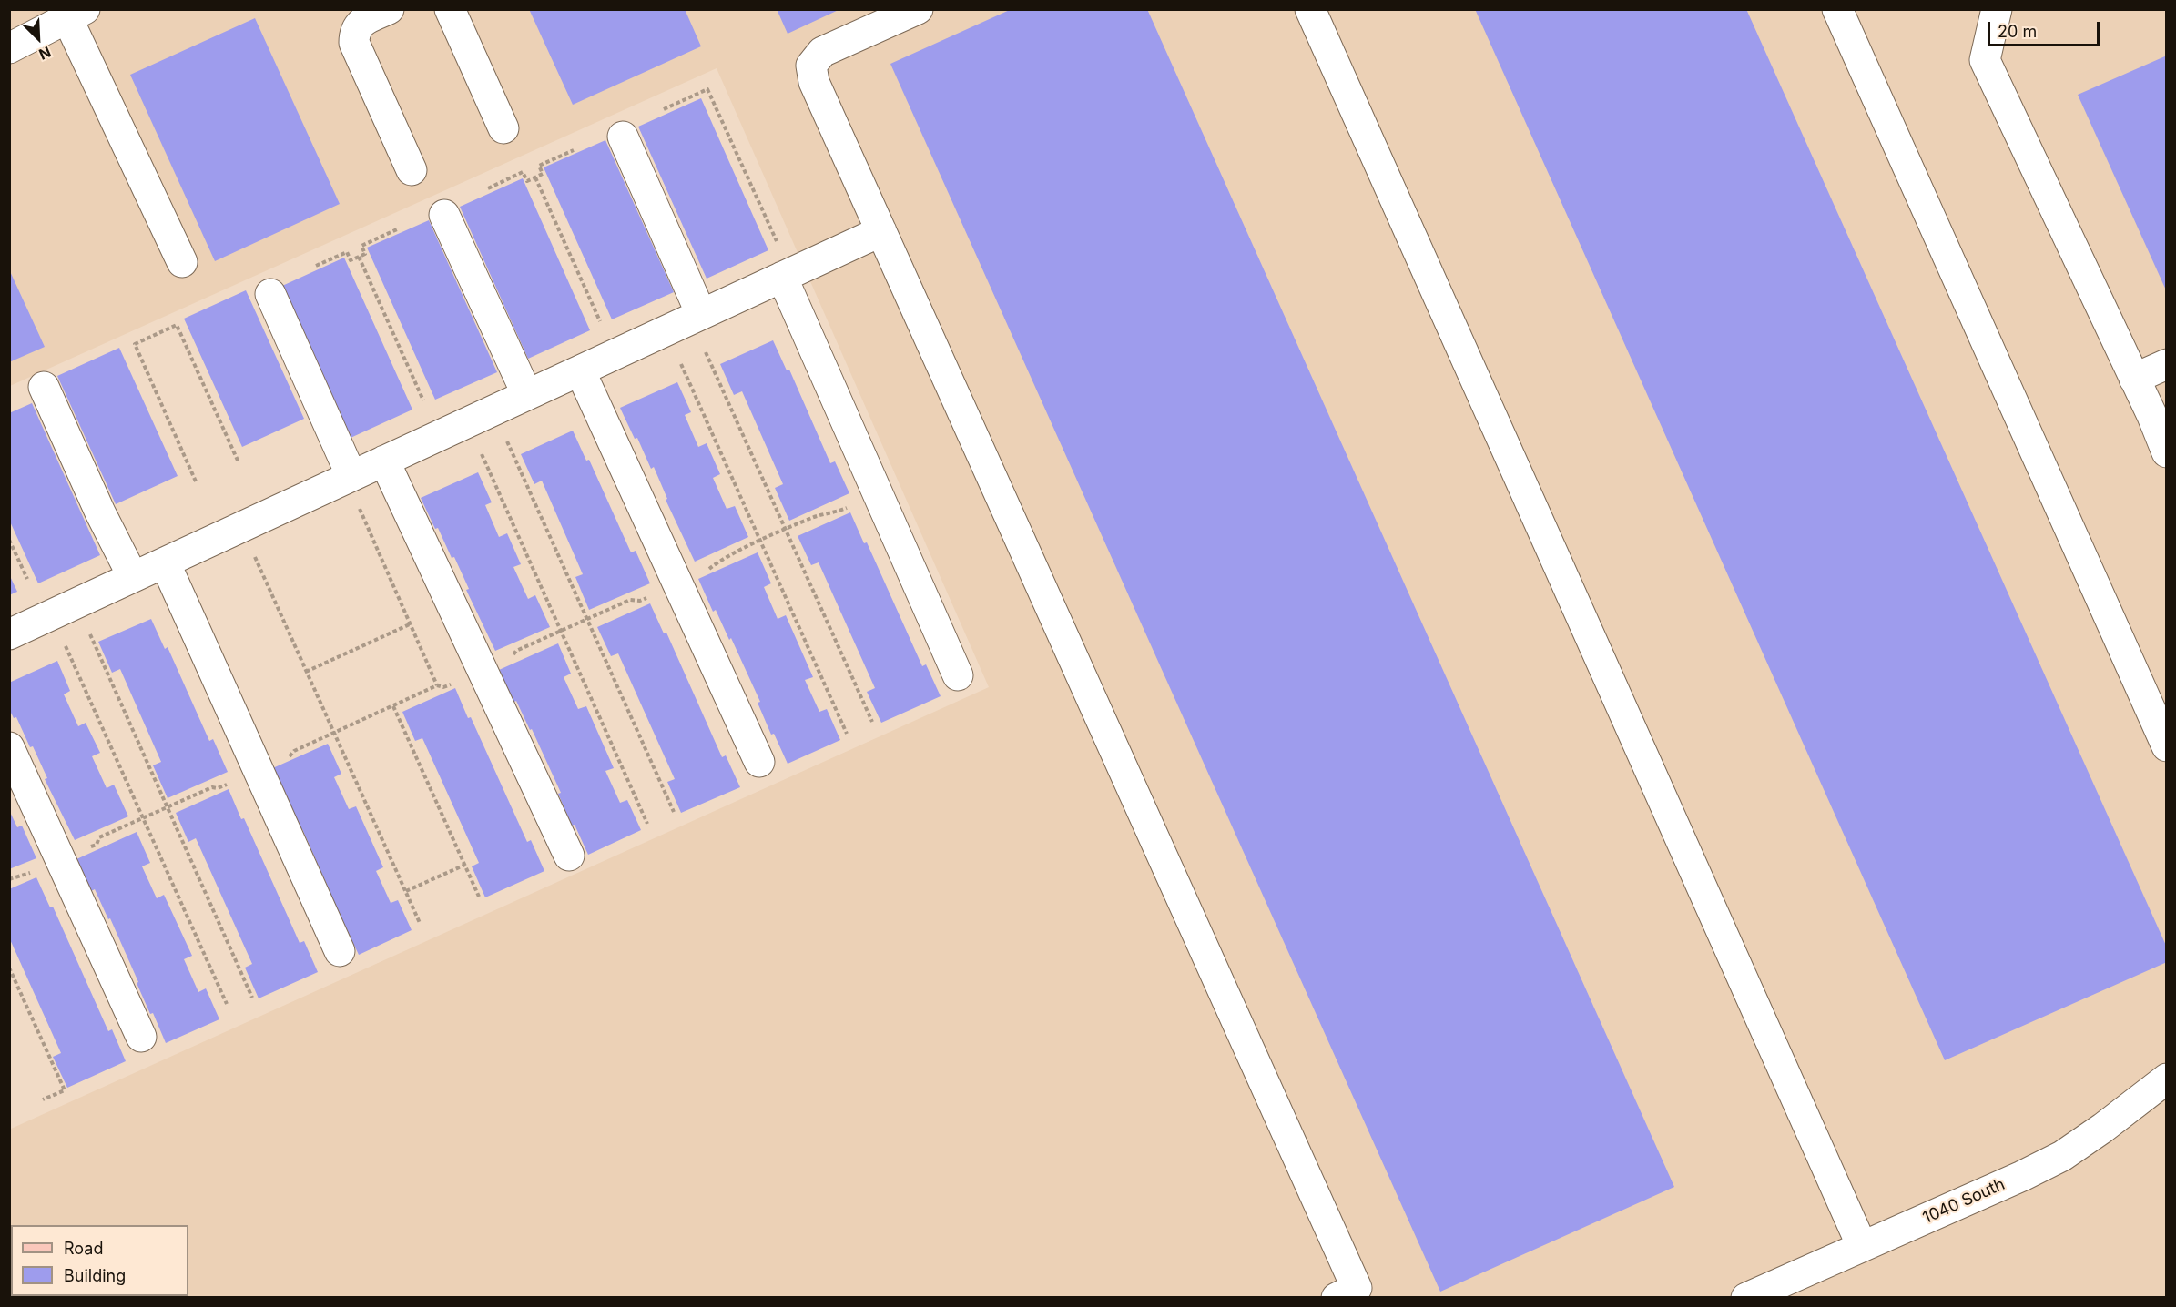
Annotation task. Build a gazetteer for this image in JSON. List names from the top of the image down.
{
  "streets": {
    "street": ["1040 South"]
  },
  "legend": ["Road", "Building"],
  "scale_bar": "20 m",
  "north": "bottom right"
}
